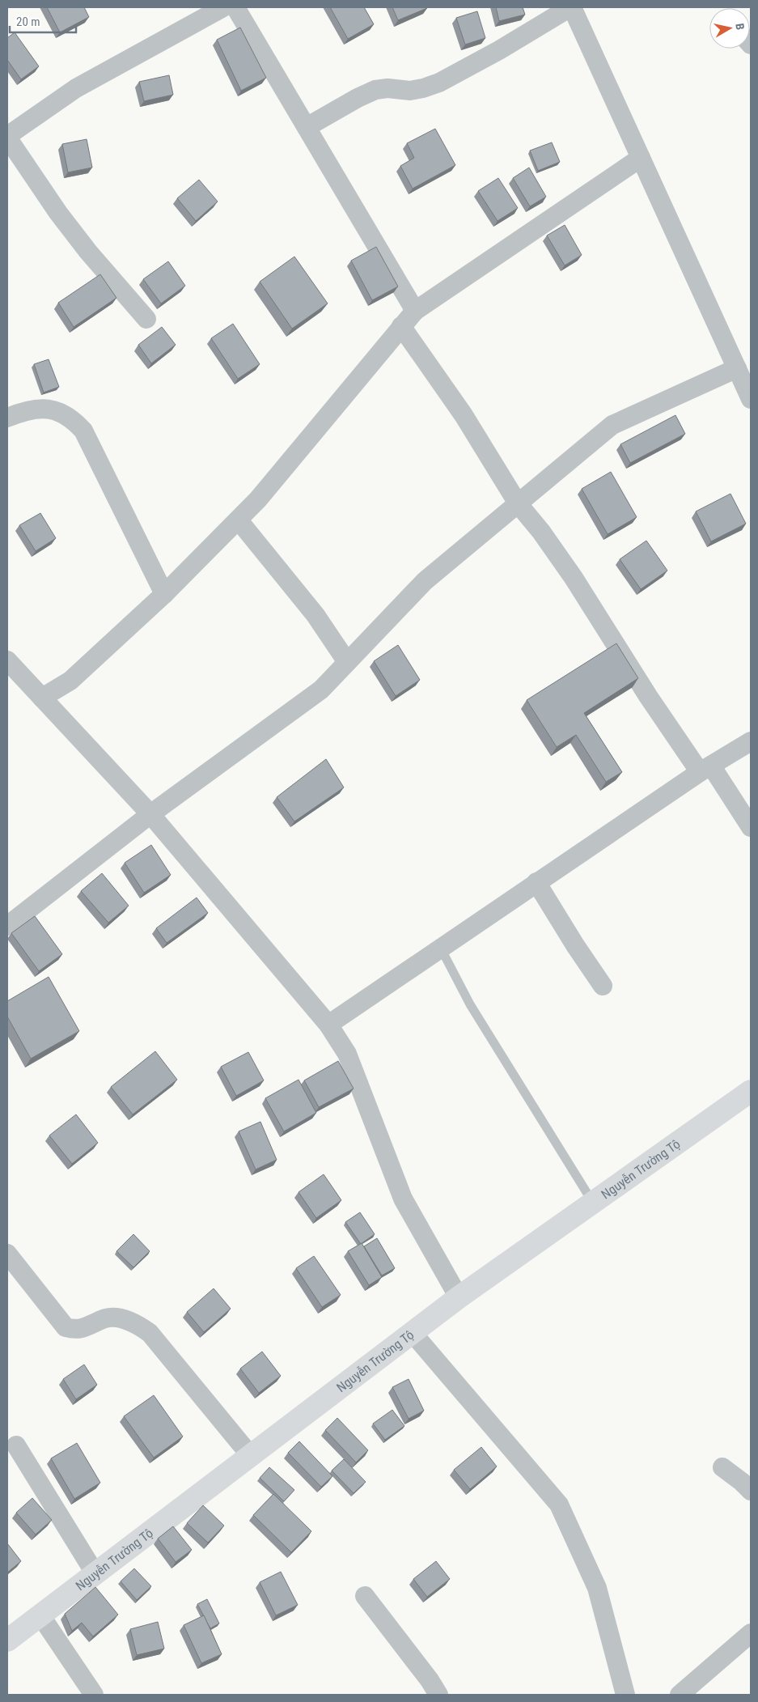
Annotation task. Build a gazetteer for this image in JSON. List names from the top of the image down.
{
  "streets": {
    "main road": ["Nguyễn Trường Tộ"]
  },
  "scale_bar": "20 m",
  "north": "right"
}
